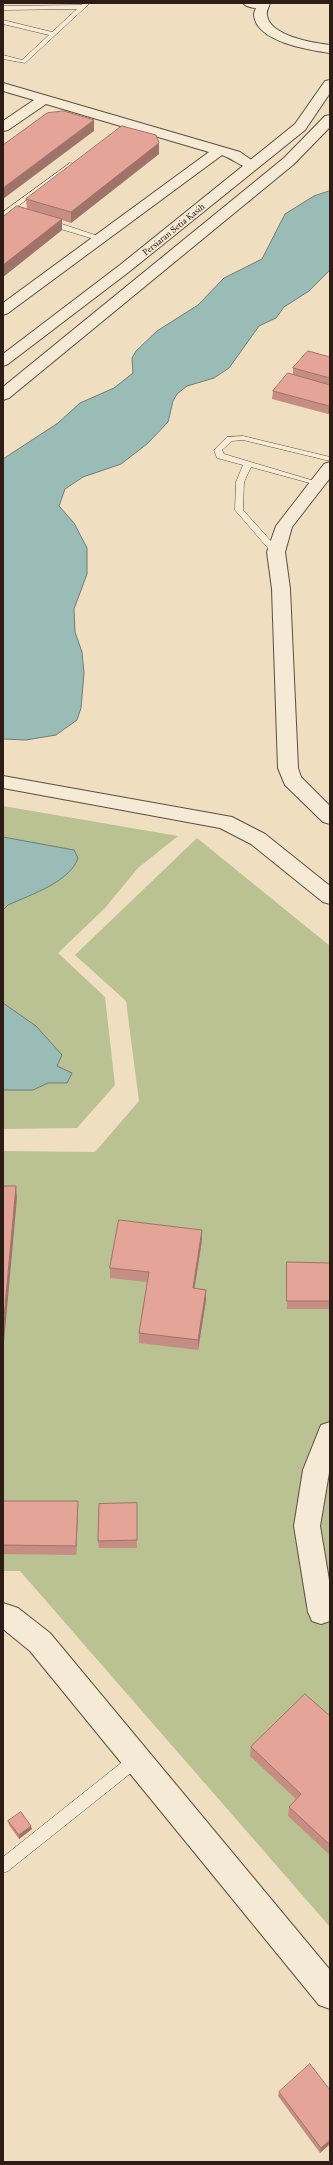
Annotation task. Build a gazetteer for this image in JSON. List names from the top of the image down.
{
  "streets": {
    "street": ["Persiaran Setia Kasih"]
  }
}
